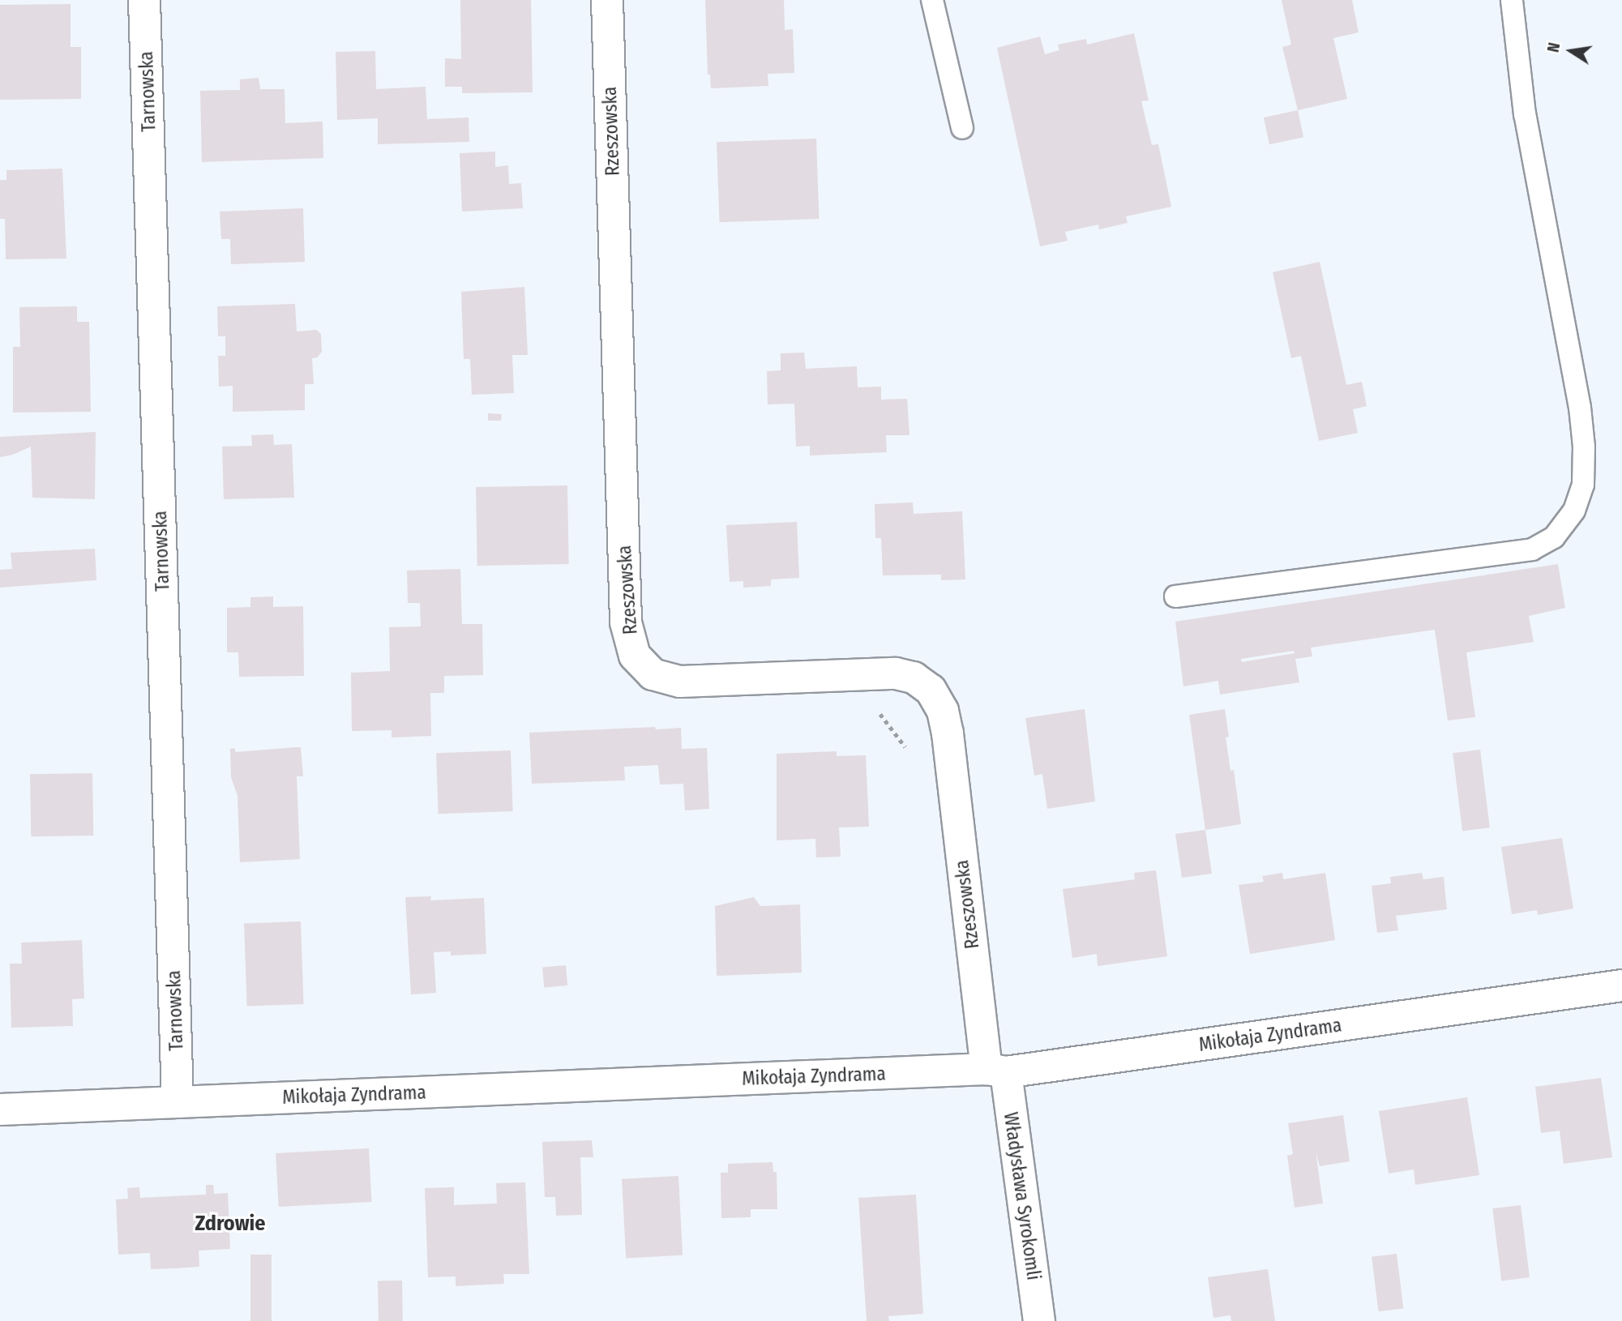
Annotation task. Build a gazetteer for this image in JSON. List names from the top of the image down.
{
  "streets": {
    "street": [
      "Tarnowska",
      "Rzeszowska",
      "Mikołaja Zyndrama",
      "Władysława Syrokomli"
    ]
  },
  "crossings": [
    ["Tarnowska", "Mikołaja Zyndrama"],
    ["Rzeszowska", "Mikołaja Zyndrama"],
    ["Rzeszowska", "Władysława Syrokomli"],
    ["Mikołaja Zyndrama", "Władysława Syrokomli"]
  ],
  "districts": ["Zdrowie"],
  "north": "left"
}
